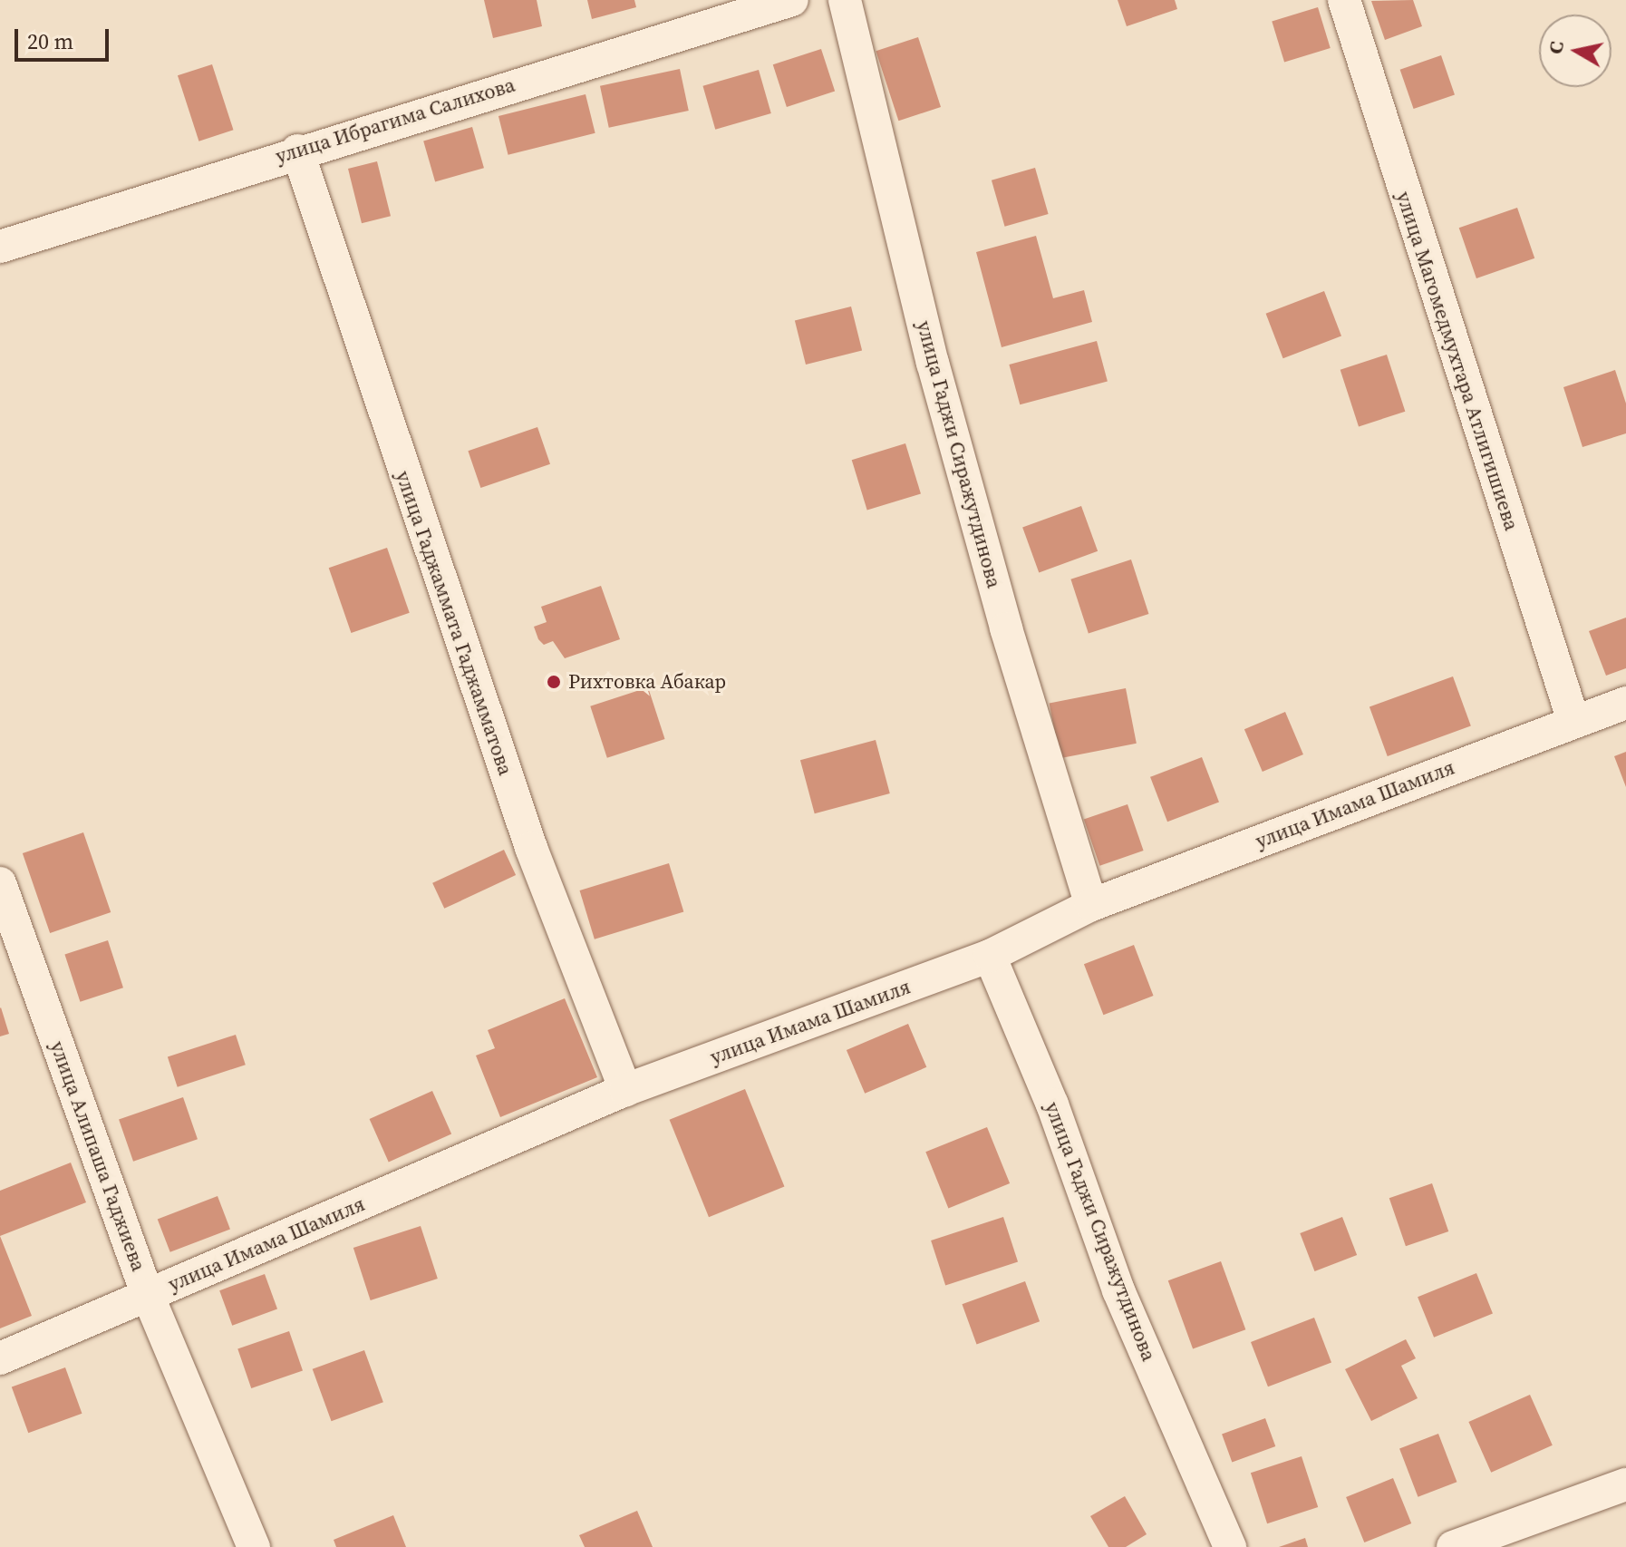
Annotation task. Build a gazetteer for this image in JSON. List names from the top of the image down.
{
  "streets": {
    "street": [
      "улица Ибрагима Салихова",
      "улица Магомедмухтара Атлигишиева",
      "улица Гаджи Сиражутдинова",
      "улица Гаджаммата Гаджамматова",
      "улица Имама Шамиля",
      "улица Алипаша Гаджиева"
    ]
  },
  "crossings": [
    ["улица Ибрагима Салихова", "улица Гаджаммата Гаджамматова"],
    ["улица Магомедмухтара Атлигишиева", "улица Имама Шамиля"],
    ["улица Гаджи Сиражутдинова", "улица Имама Шамиля"],
    ["улица Гаджаммата Гаджамматова", "улица Имама Шамиля"],
    ["улица Имама Шамиля", "улица Алипаша Гаджиева"]
  ],
  "places": ["Рихтовка Абакар"],
  "scale_bar": "20 m",
  "north": "left"
}
